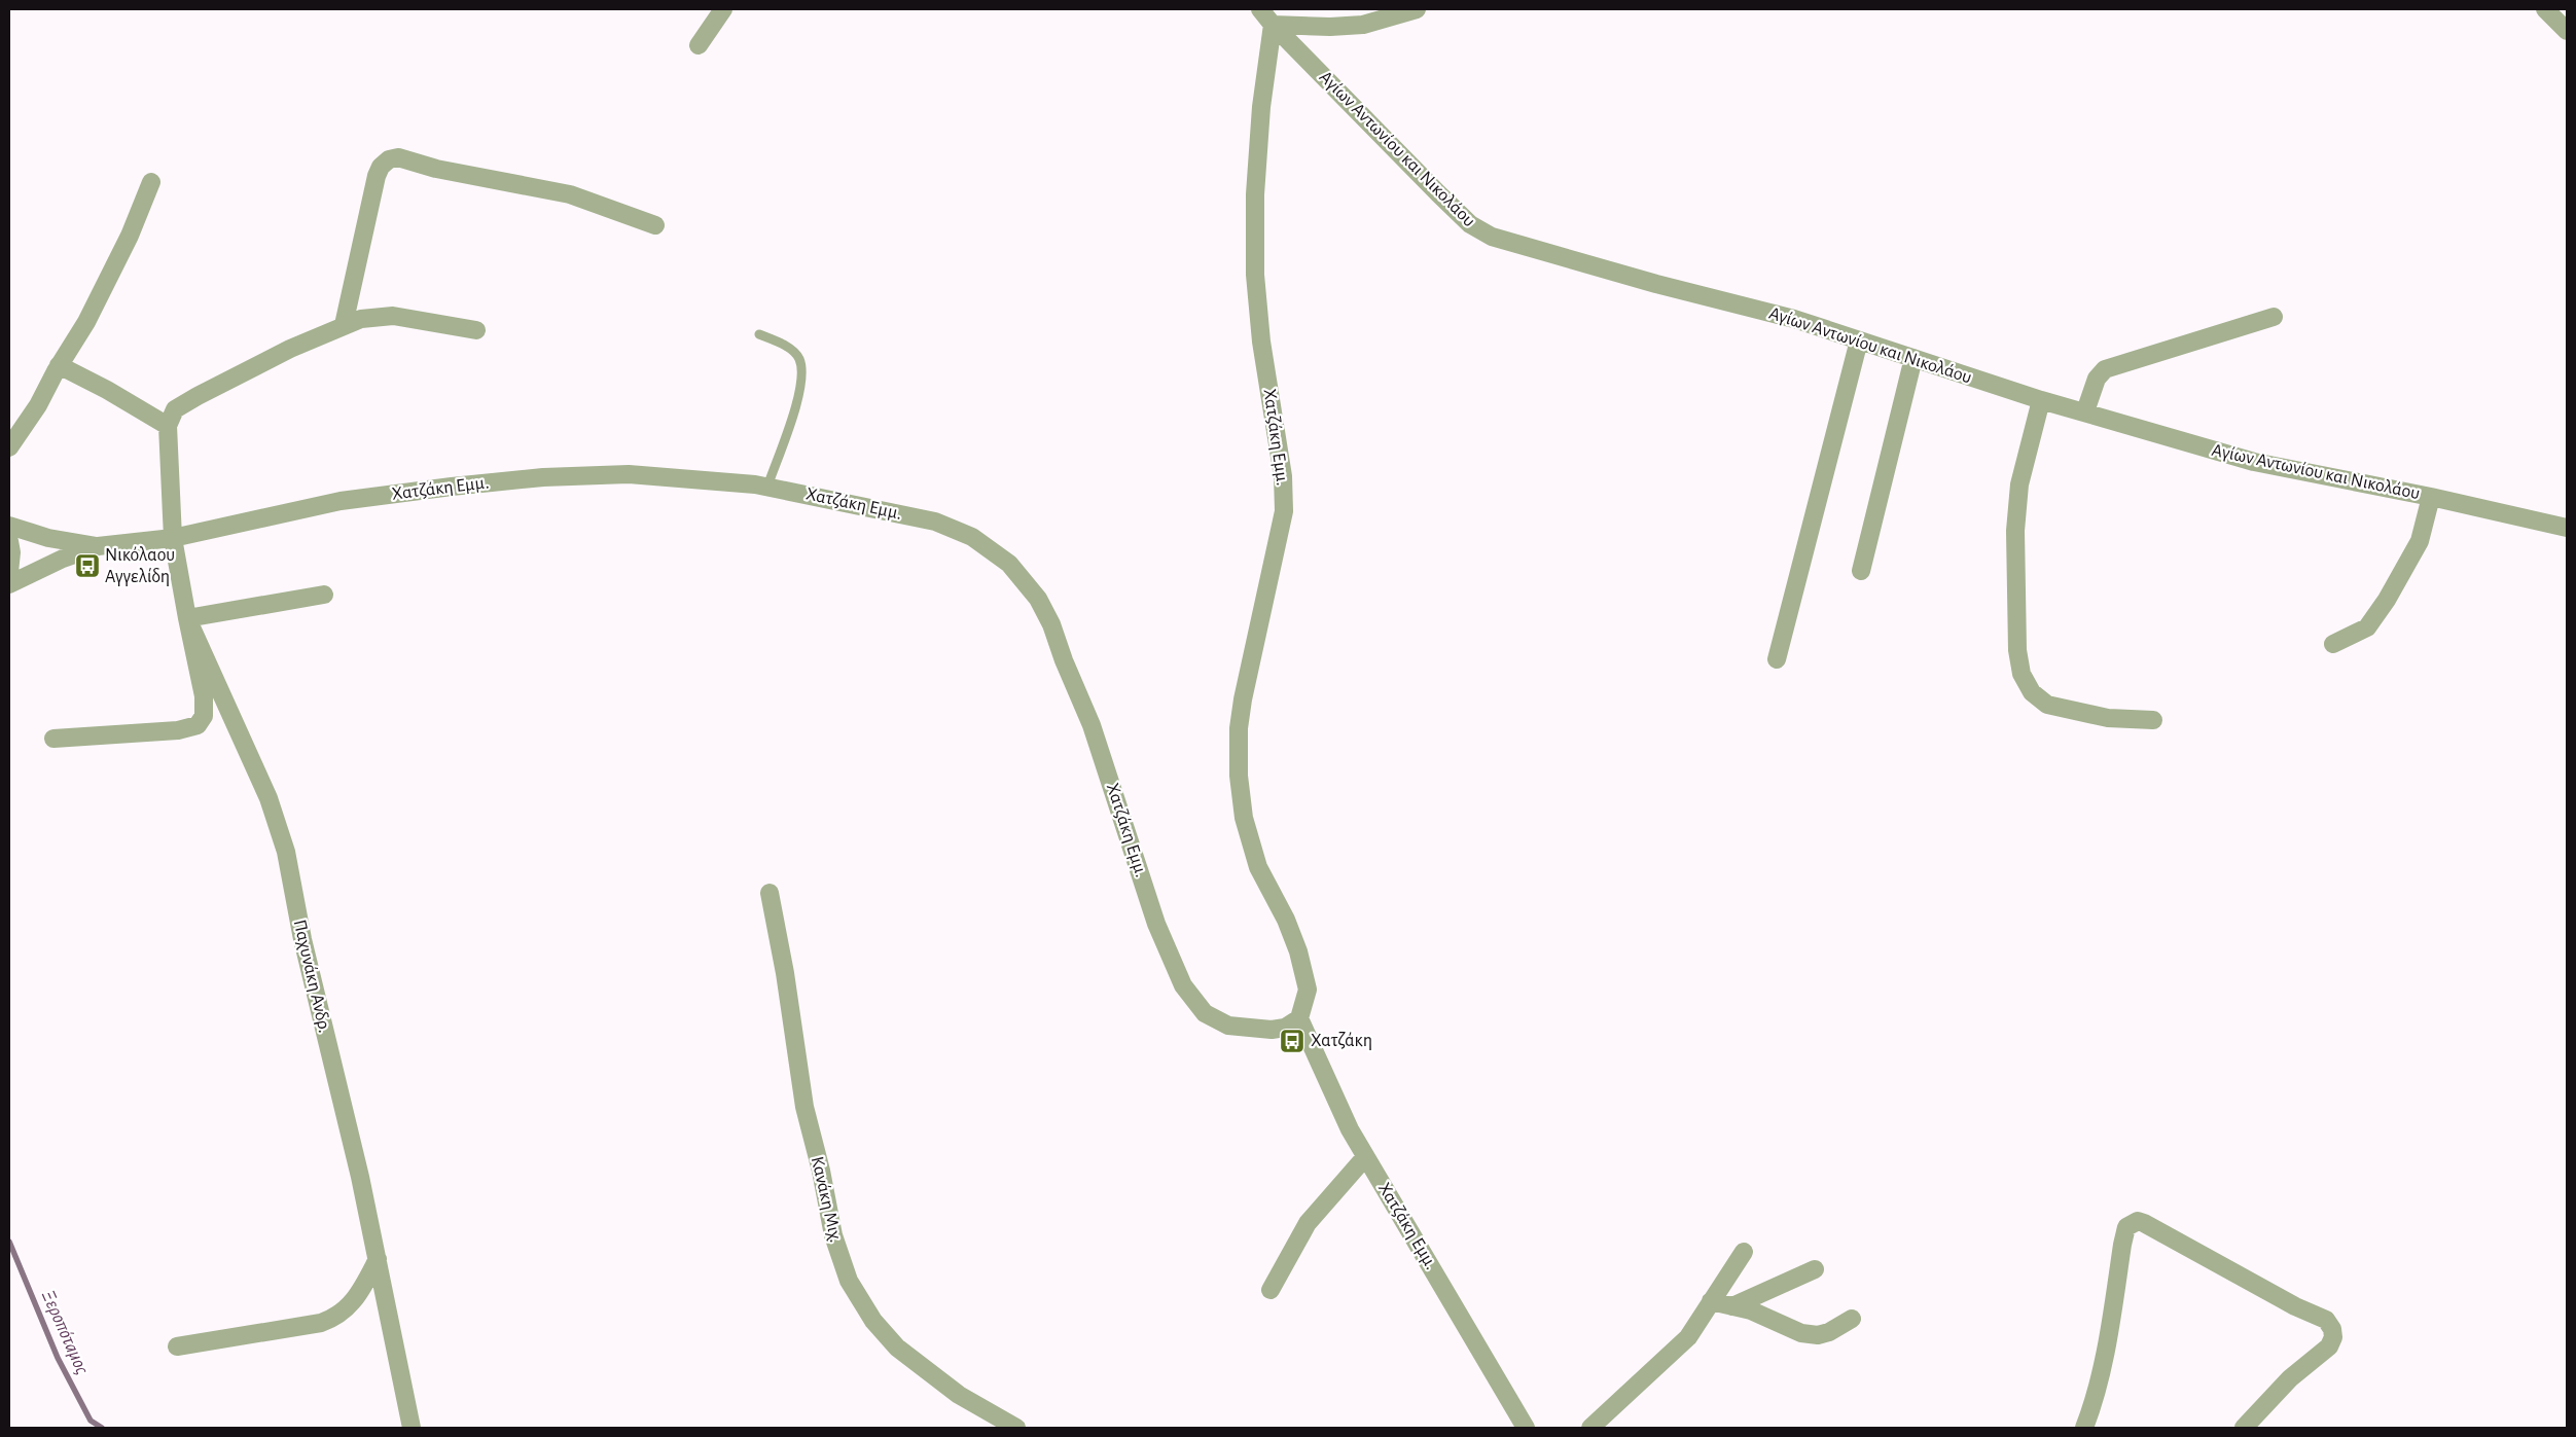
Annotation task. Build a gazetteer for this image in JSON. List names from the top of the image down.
{
  "streets": {
    "street": [
      "Αγίων Αντωνίου και Νικολάου",
      "Χατζάκη Εμμ.",
      "Παχυνάκη Ανδρ.",
      "Κανάκη Μιχ."
    ]
  },
  "crossings": [
    ["Αγίων Αντωνίου και Νικολάου", "Χατζάκη Εμμ."],
    ["Χατζάκη Εμμ.", "Παχυνάκη Ανδρ."]
  ],
  "water": ["Ξεροπόταμος"],
  "places": {
    "bus stop": ["Νικόλαου Αγγελίδη", "Χατζάκη"]
  }
}
